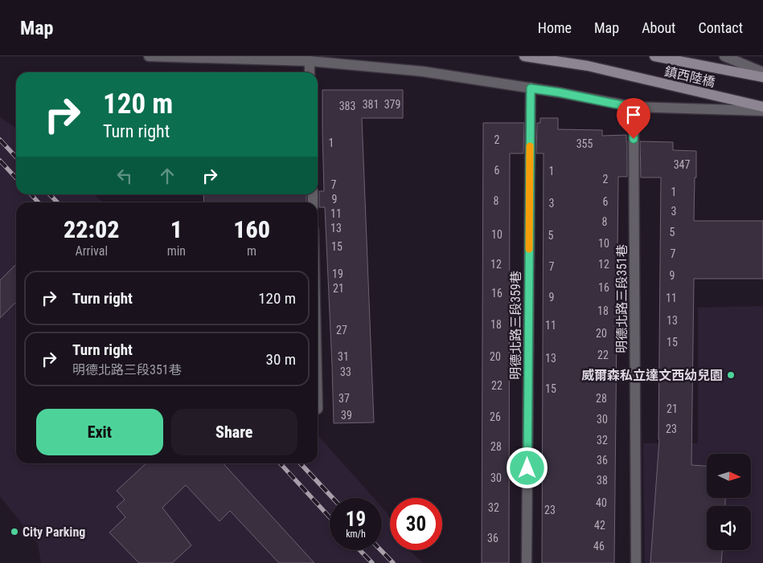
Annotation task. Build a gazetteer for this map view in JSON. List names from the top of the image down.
{
  "streets": {
    "main road": ["鎮西陸橋"],
    "street": ["明德北路三段351巷", "明德北路三段359巷"]
  },
  "places": ["威爾森私立達文西幼兒園", "City Parking"],
  "house_numbers": [
    "381",
    "379",
    "383",
    "2",
    "1",
    "355",
    "347",
    "6",
    "1",
    "2",
    "7",
    "1",
    "9",
    "8",
    "6",
    "3",
    "3",
    "11",
    "8",
    "13",
    "5",
    "10",
    "5",
    "10",
    "15",
    "7",
    "12",
    "12",
    "7",
    "19",
    "9",
    "16",
    "21",
    "16",
    "9",
    "11",
    "18",
    "13",
    "18",
    "11",
    "27",
    "20",
    "15",
    "22",
    "31",
    "20",
    "13",
    "33",
    "22",
    "15",
    "37",
    "28",
    "21",
    "39",
    "26",
    "30",
    "23",
    "32",
    "28",
    "36",
    "30",
    "38",
    "40",
    "32",
    "23",
    "42",
    "36",
    "46"
  ],
  "north": "right",
  "page": {
    "header": "Map",
    "nav": [
      "Home",
      "Map",
      "About",
      "Contact"
    ],
    "turn": ["120 m", "Turn right"],
    "eta": [
      "22:02",
      "Arrival",
      "1",
      "min",
      "160",
      "m"
    ],
    "list": [
      {
        "name": "Turn right",
        "value": "120 m"
      },
      {
        "name": "Turn right",
        "note": "明德北路三段351巷",
        "value": "30 m"
      }
    ],
    "buttons": ["Exit", "Share"],
    "speed": "19 km/h",
    "limit": "30"
  }
}
